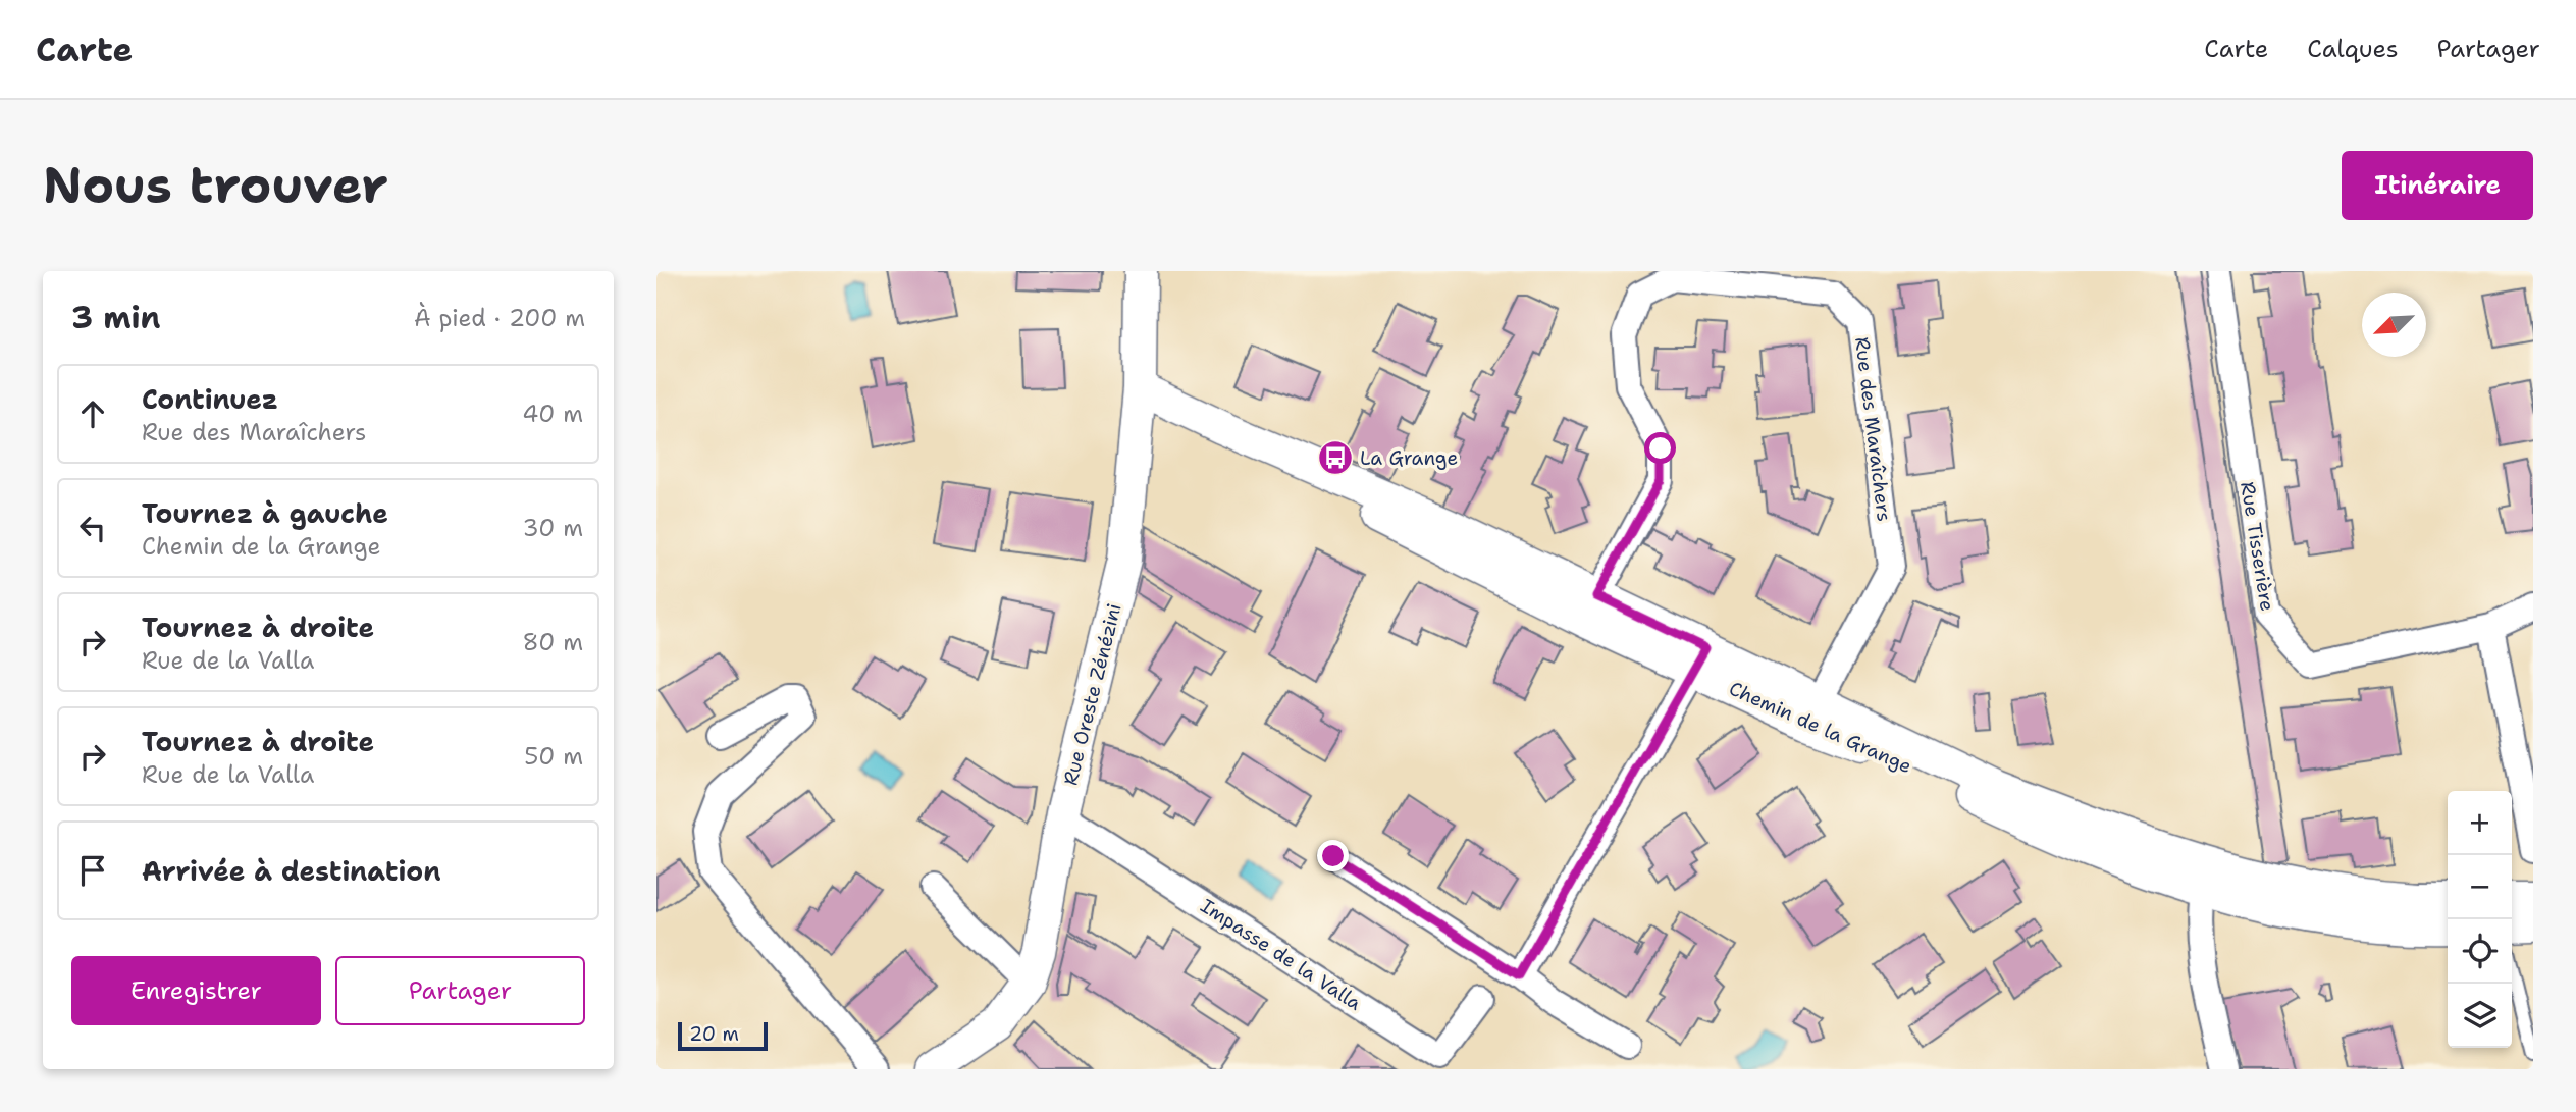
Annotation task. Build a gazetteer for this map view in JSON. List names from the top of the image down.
{
  "streets": {
    "street": [
      "Rue des Maraîchers",
      "Rue Tisserière",
      "Rue Oreste Zénézini",
      "Chemin de la Grange",
      "Impasse de la Valla"
    ]
  },
  "crossings": [
    ["Rue des Maraîchers", "Chemin de la Grange"],
    ["Rue Oreste Zénézini", "Chemin de la Grange"],
    ["Rue Oreste Zénézini", "Impasse de la Valla"]
  ],
  "places": {
    "bus stop": ["La Grange"]
  },
  "scale_bar": "20 m",
  "north": "bottom left",
  "page": {
    "header": "Carte",
    "nav": ["Carte", "Calques", "Partager"],
    "buttons": [
      "Itinéraire",
      ["Enregistrer", "Partager"]
    ],
    "title": "Nous trouver",
    "heading": ["3 min", "À pied · 200 m"],
    "list": [
      ["Continuez", "Rue des Maraîchers", "40 m"],
      ["Tournez à gauche", "Chemin de la Grange", "30 m"],
      ["Tournez à droite", "Rue de la Valla", "80 m"],
      ["Tournez à droite", "Rue de la Valla", "50 m"],
      "Arrivée à destination"
    ],
    "map_buttons": ["+", "−"],
    "scale": "20 m"
  }
}
